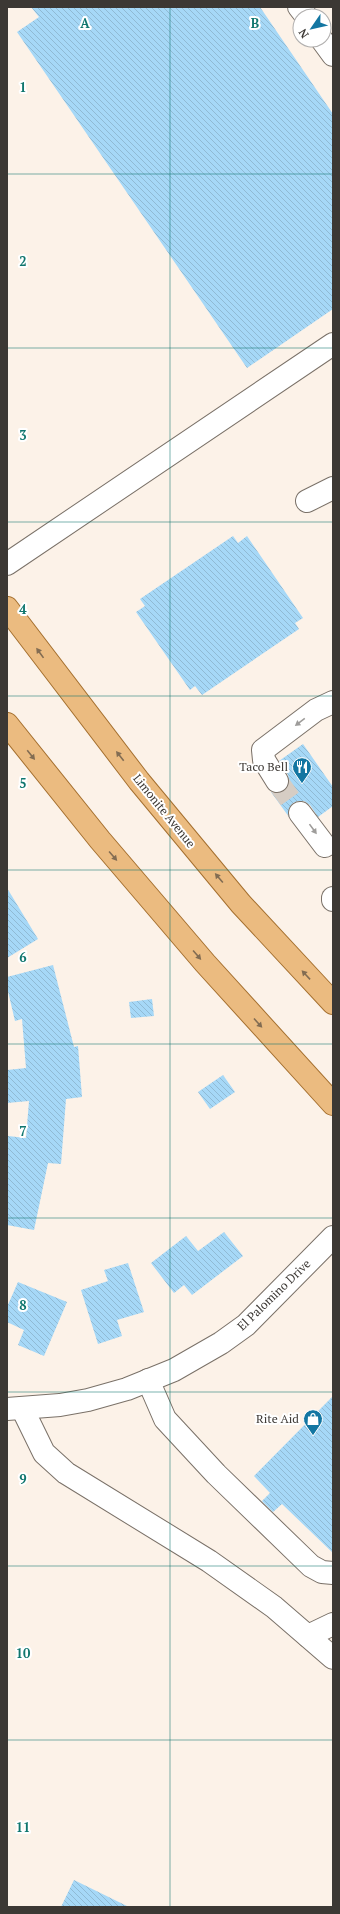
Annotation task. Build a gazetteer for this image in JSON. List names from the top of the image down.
{
  "streets": {
    "main road": ["Limonite Avenue"],
    "street": ["El Palomino Drive"]
  },
  "places": {
    "restaurant": ["Taco Bell"],
    "shop": ["Rite Aid"]
  },
  "north": "bottom left",
  "grid": {
    "columns": ["A", "B"],
    "rows": [
      "1",
      "2",
      "3",
      "4",
      "5",
      "6",
      "7",
      "8",
      "9",
      "10",
      "11"
    ]
  }
}
